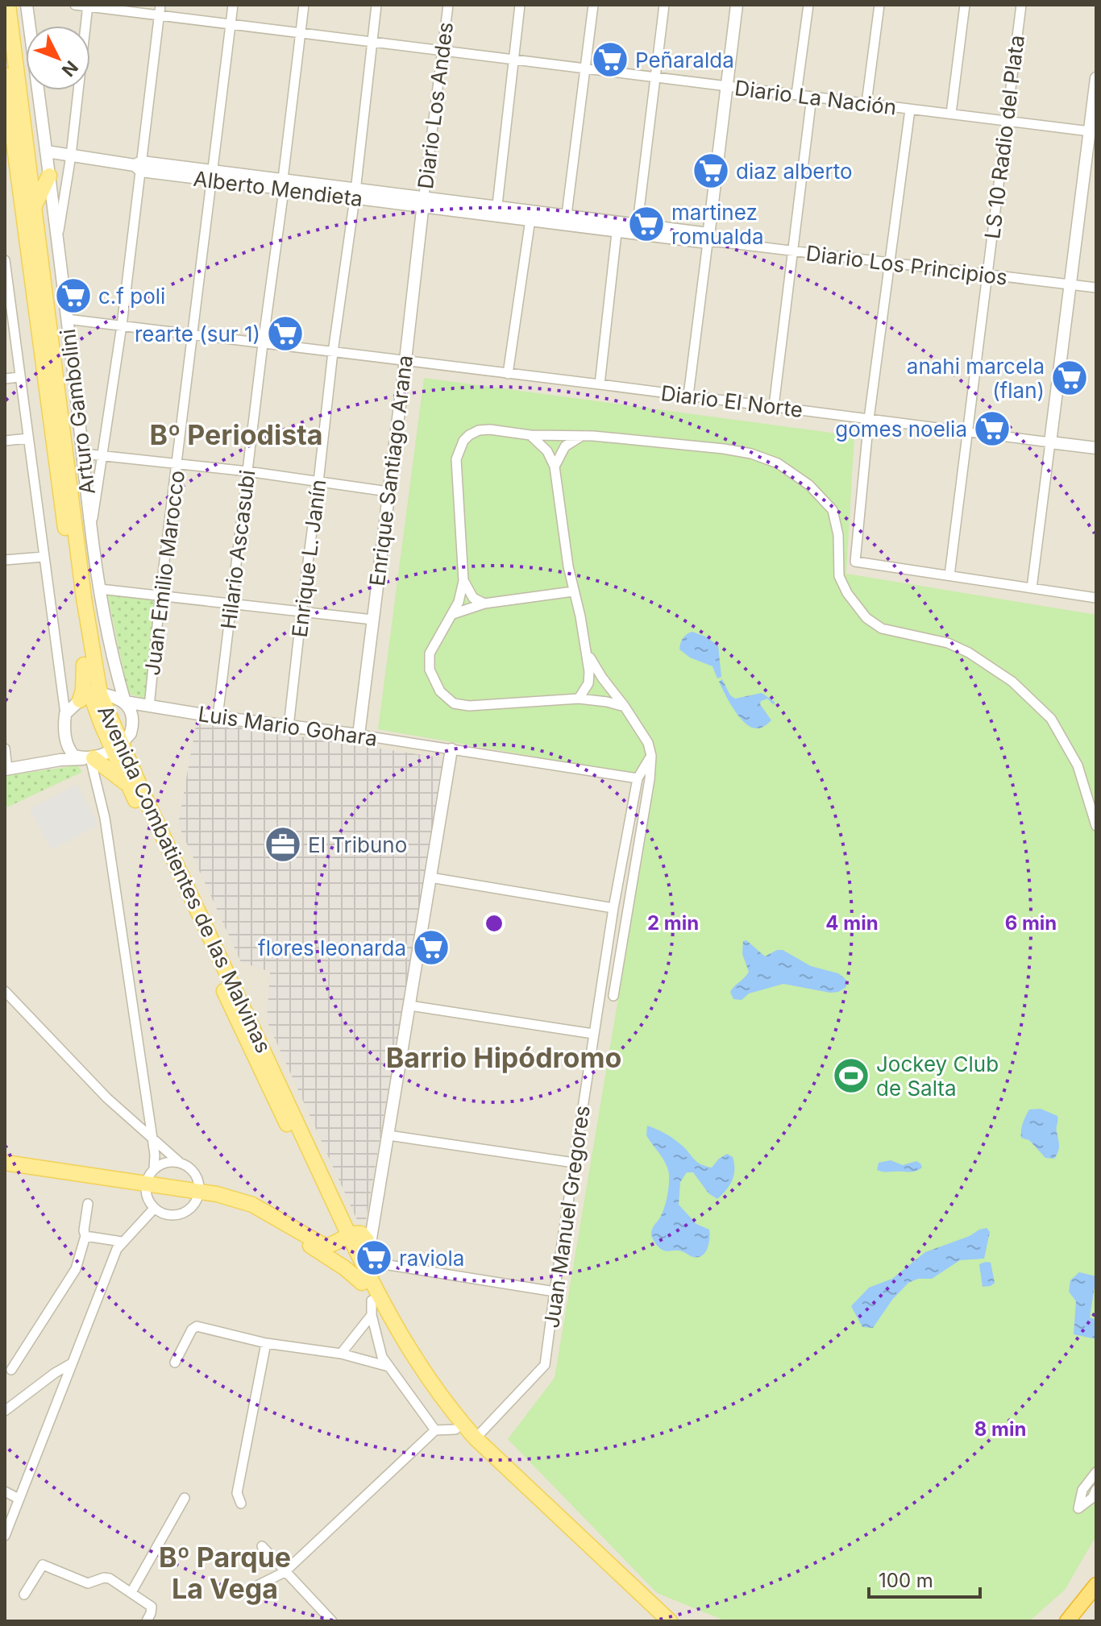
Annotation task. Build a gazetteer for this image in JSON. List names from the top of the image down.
{
  "streets": {
    "main road": ["Avenida Combatientes de las Malvinas"],
    "street": [
      "Diario La Nación",
      "Diario Los Andes",
      "LS 10 Radio del Plata",
      "Alberto Mendieta",
      "Diario Los Principios",
      "Diario El Norte",
      "Arturo Gambolini",
      "Enrique Santiago Arana",
      "Hilario Ascasubi",
      "Enrique L. Janín",
      "Juan Emilio Marocco",
      "Luis Mario Gohara",
      "Juan Manuel Gregores"
    ]
  },
  "crossings": [
    ["Diario La Nación", "Diario Los Andes"],
    ["Diario La Nación", "LS 10 Radio del Plata"],
    ["Diario La Nación", "Hilario Ascasubi"],
    ["Diario La Nación", "Enrique L. Janín"],
    ["Diario La Nación", "Juan Emilio Marocco"],
    ["Diario Los Andes", "Alberto Mendieta"],
    ["Diario Los Andes", "Diario Los Principios"],
    ["Diario Los Andes", "Enrique Santiago Arana"],
    ["LS 10 Radio del Plata", "Diario Los Principios"],
    ["LS 10 Radio del Plata", "Diario El Norte"],
    ["Alberto Mendieta", "Diario Los Principios"],
    ["Alberto Mendieta", "Arturo Gambolini"],
    ["Alberto Mendieta", "Enrique Santiago Arana"],
    ["Alberto Mendieta", "Hilario Ascasubi"],
    ["Alberto Mendieta", "Enrique L. Janín"],
    ["Alberto Mendieta", "Juan Emilio Marocco"],
    ["Diario Los Principios", "Enrique Santiago Arana"],
    ["Diario El Norte", "Arturo Gambolini"],
    ["Diario El Norte", "Enrique Santiago Arana"],
    ["Diario El Norte", "Hilario Ascasubi"],
    ["Diario El Norte", "Enrique L. Janín"],
    ["Diario El Norte", "Juan Emilio Marocco"],
    ["Arturo Gambolini", "Luis Mario Gohara"],
    ["Arturo Gambolini", "Avenida Combatientes de las Malvinas"],
    ["Enrique Santiago Arana", "Luis Mario Gohara"],
    ["Hilario Ascasubi", "Luis Mario Gohara"],
    ["Enrique L. Janín", "Luis Mario Gohara"],
    ["Juan Emilio Marocco", "Luis Mario Gohara"],
    ["Luis Mario Gohara", "Avenida Combatientes de las Malvinas"],
    ["Luis Mario Gohara", "Juan Manuel Gregores"],
    ["Avenida Combatientes de las Malvinas", "Juan Manuel Gregores"]
  ],
  "districts": ["Bº Periodista", "Barrio Hipódromo", "Bº Parque La Vega"],
  "places": {
    "supermarket": [
      "Peñaralda",
      "diaz alberto",
      "martinez romualda",
      "c.f poli",
      "rearte (sur 1)",
      "anahi marcela (flan)",
      "gomes noelia",
      "flores leonarda",
      "raviola"
    ],
    "office": ["El Tribuno"],
    "sports": ["Jockey Club de Salta"]
  },
  "scale_bar": "100 m",
  "north": "bottom right",
  "rings": [
    "2 min",
    "4 min",
    "6 min",
    "8 min"
  ]
}
